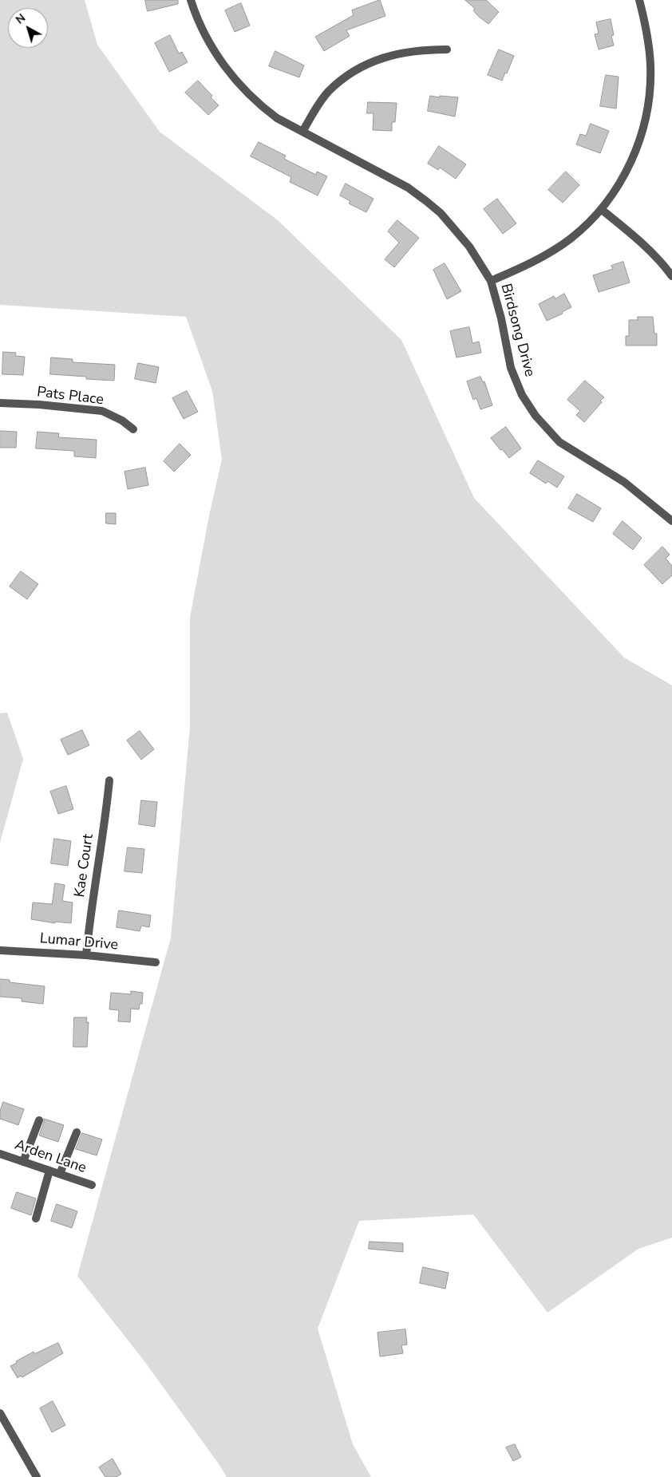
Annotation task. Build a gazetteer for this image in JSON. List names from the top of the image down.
{
  "streets": {
    "street": [
      "Birdsong Drive",
      "Pats Place",
      "Kae Court",
      "Lumar Drive",
      "Arden Lane"
    ]
  },
  "crossings": [
    ["Kae Court", "Lumar Drive"]
  ],
  "north": "top left"
}
